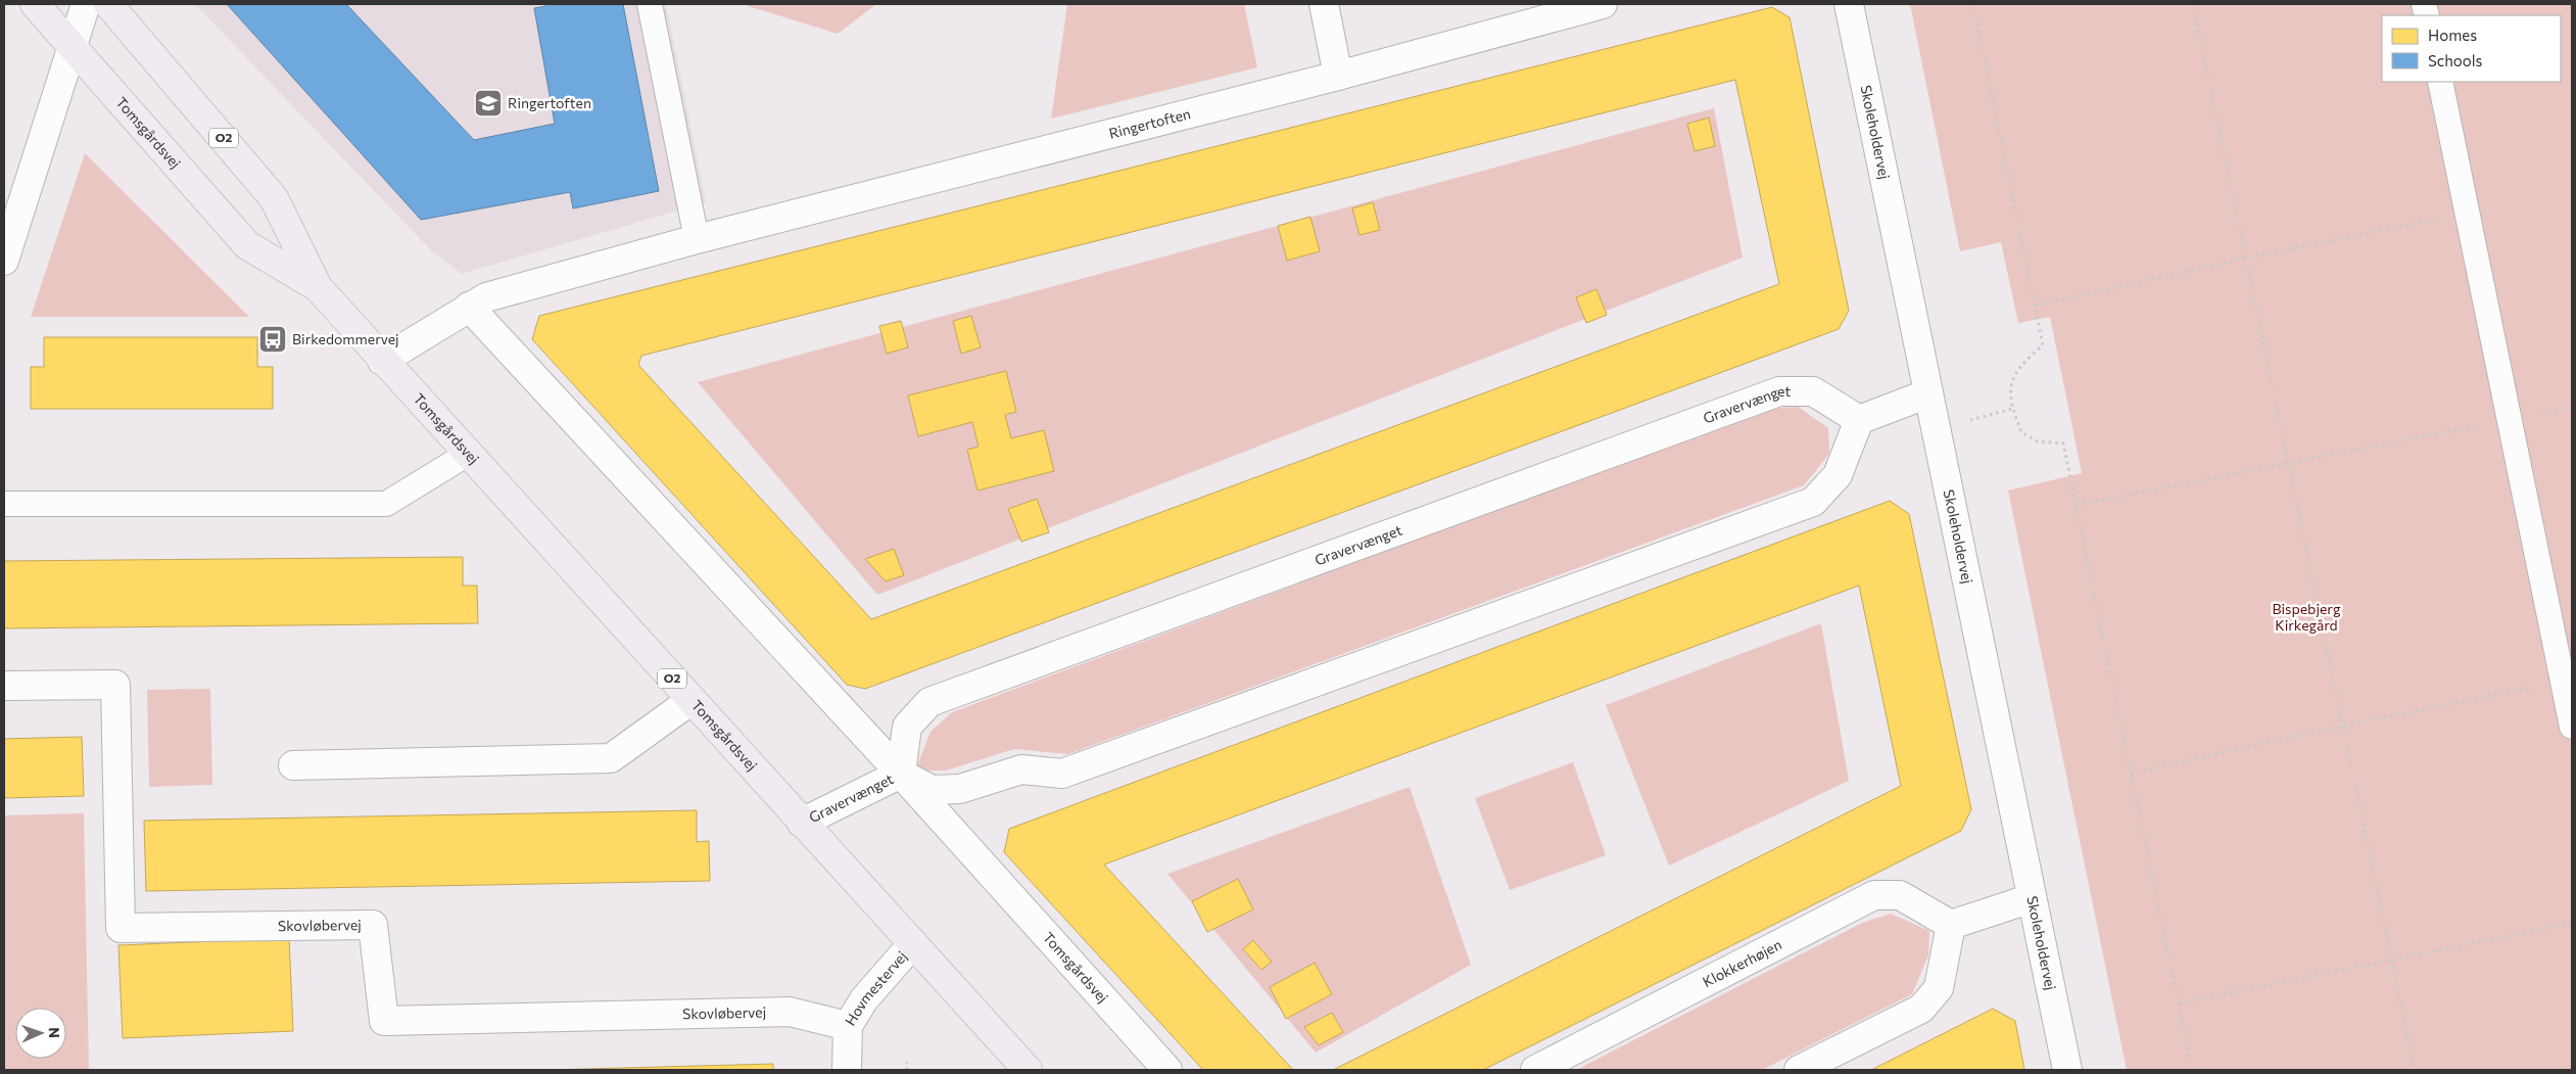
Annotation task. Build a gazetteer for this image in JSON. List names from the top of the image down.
{
  "streets": {
    "main road": ["Tomsgårdsvej", "O2"],
    "street": [
      "Ringertoften",
      "Skoleholdervej",
      "Gravervænget",
      "Skovløbervej",
      "Klokkerhøjen",
      "Hovmestervej"
    ]
  },
  "crossings": [
    ["Ringertoften", "Tomsgårdsvej"],
    ["Tomsgårdsvej", "Gravervænget"],
    ["Tomsgårdsvej", "Hovmestervej"],
    ["Skovløbervej", "Hovmestervej"]
  ],
  "parks": ["Bispebjerg Kirkegård"],
  "places": {
    "school or university": ["Ringertoften"],
    "bus stop": ["Birkedommervej"]
  },
  "legend": ["Homes", "Schools"],
  "north": "right"
}
